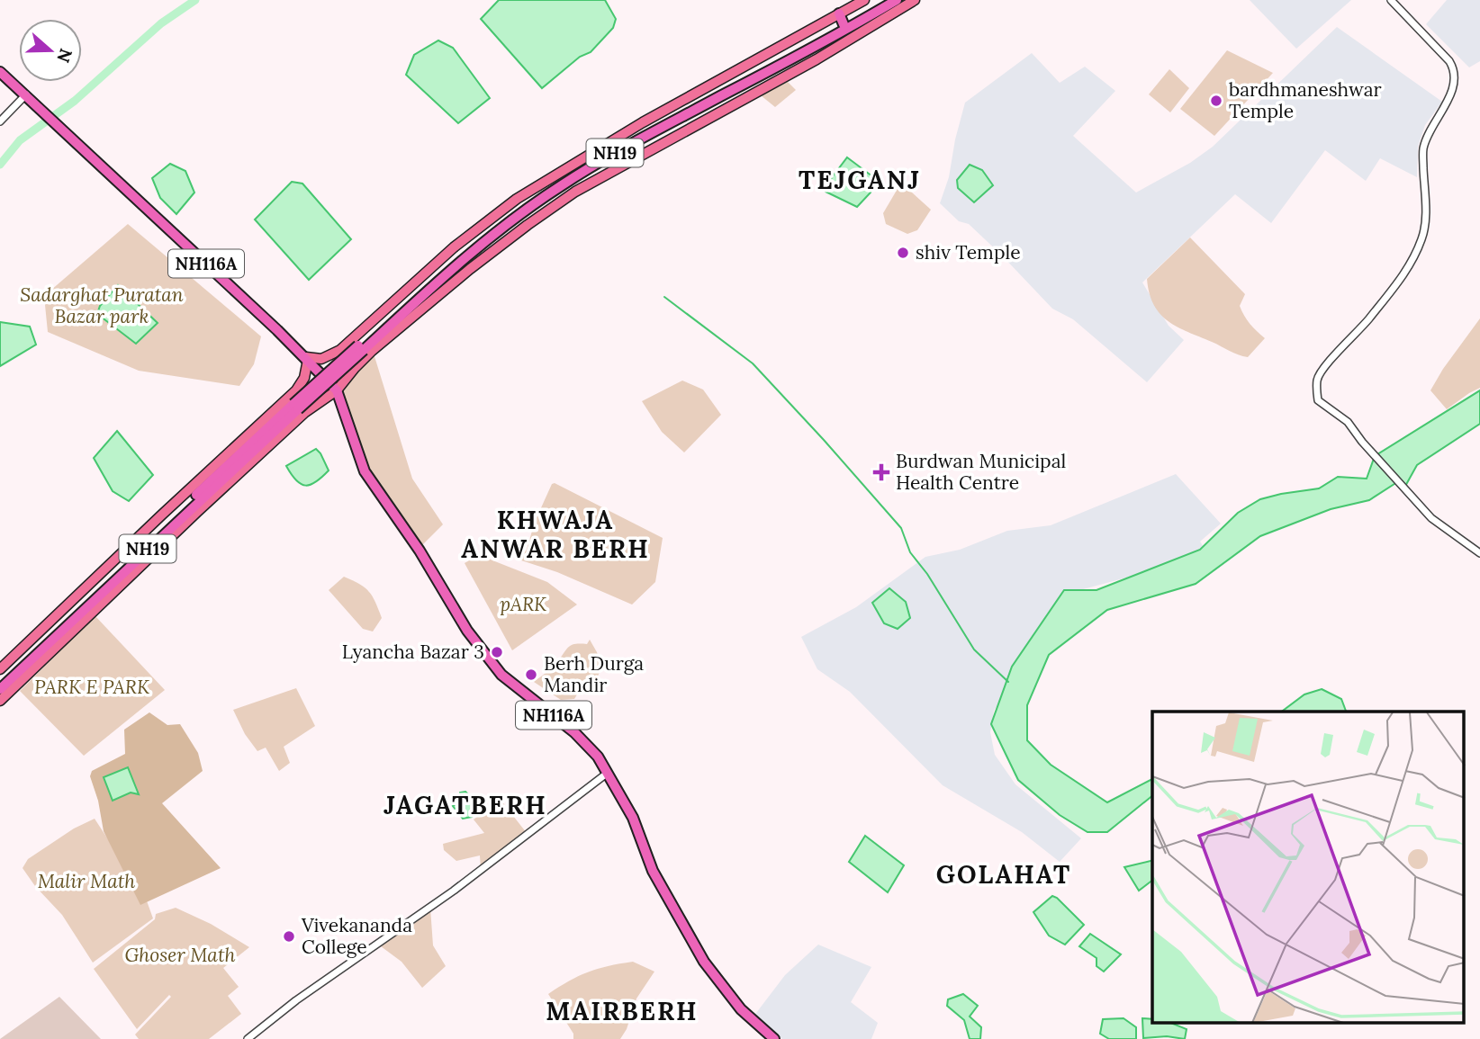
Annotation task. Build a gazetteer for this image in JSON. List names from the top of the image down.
{
  "streets": {
    "highway": ["NH19", "NH116A"]
  },
  "districts": [
    "TEJGANJ",
    "KHWAJA ANWAR BERH",
    "JAGATBERH",
    "GOLAHAT",
    "MAIRBERH"
  ],
  "parks": [
    "Sadarghat Puratan Bazar park",
    "pARK",
    "PARK E PARK",
    "Malir Math",
    "Ghoser Math"
  ],
  "places": {
    "other": [
      "bardhmaneshwar Temple",
      "shiv Temple",
      "Lyancha Bazar 3",
      "Berh Durga Mandir",
      "Vivekananda College"
    ],
    "health": ["Burdwan Municipal Health Centre"]
  },
  "north": "right"
}
